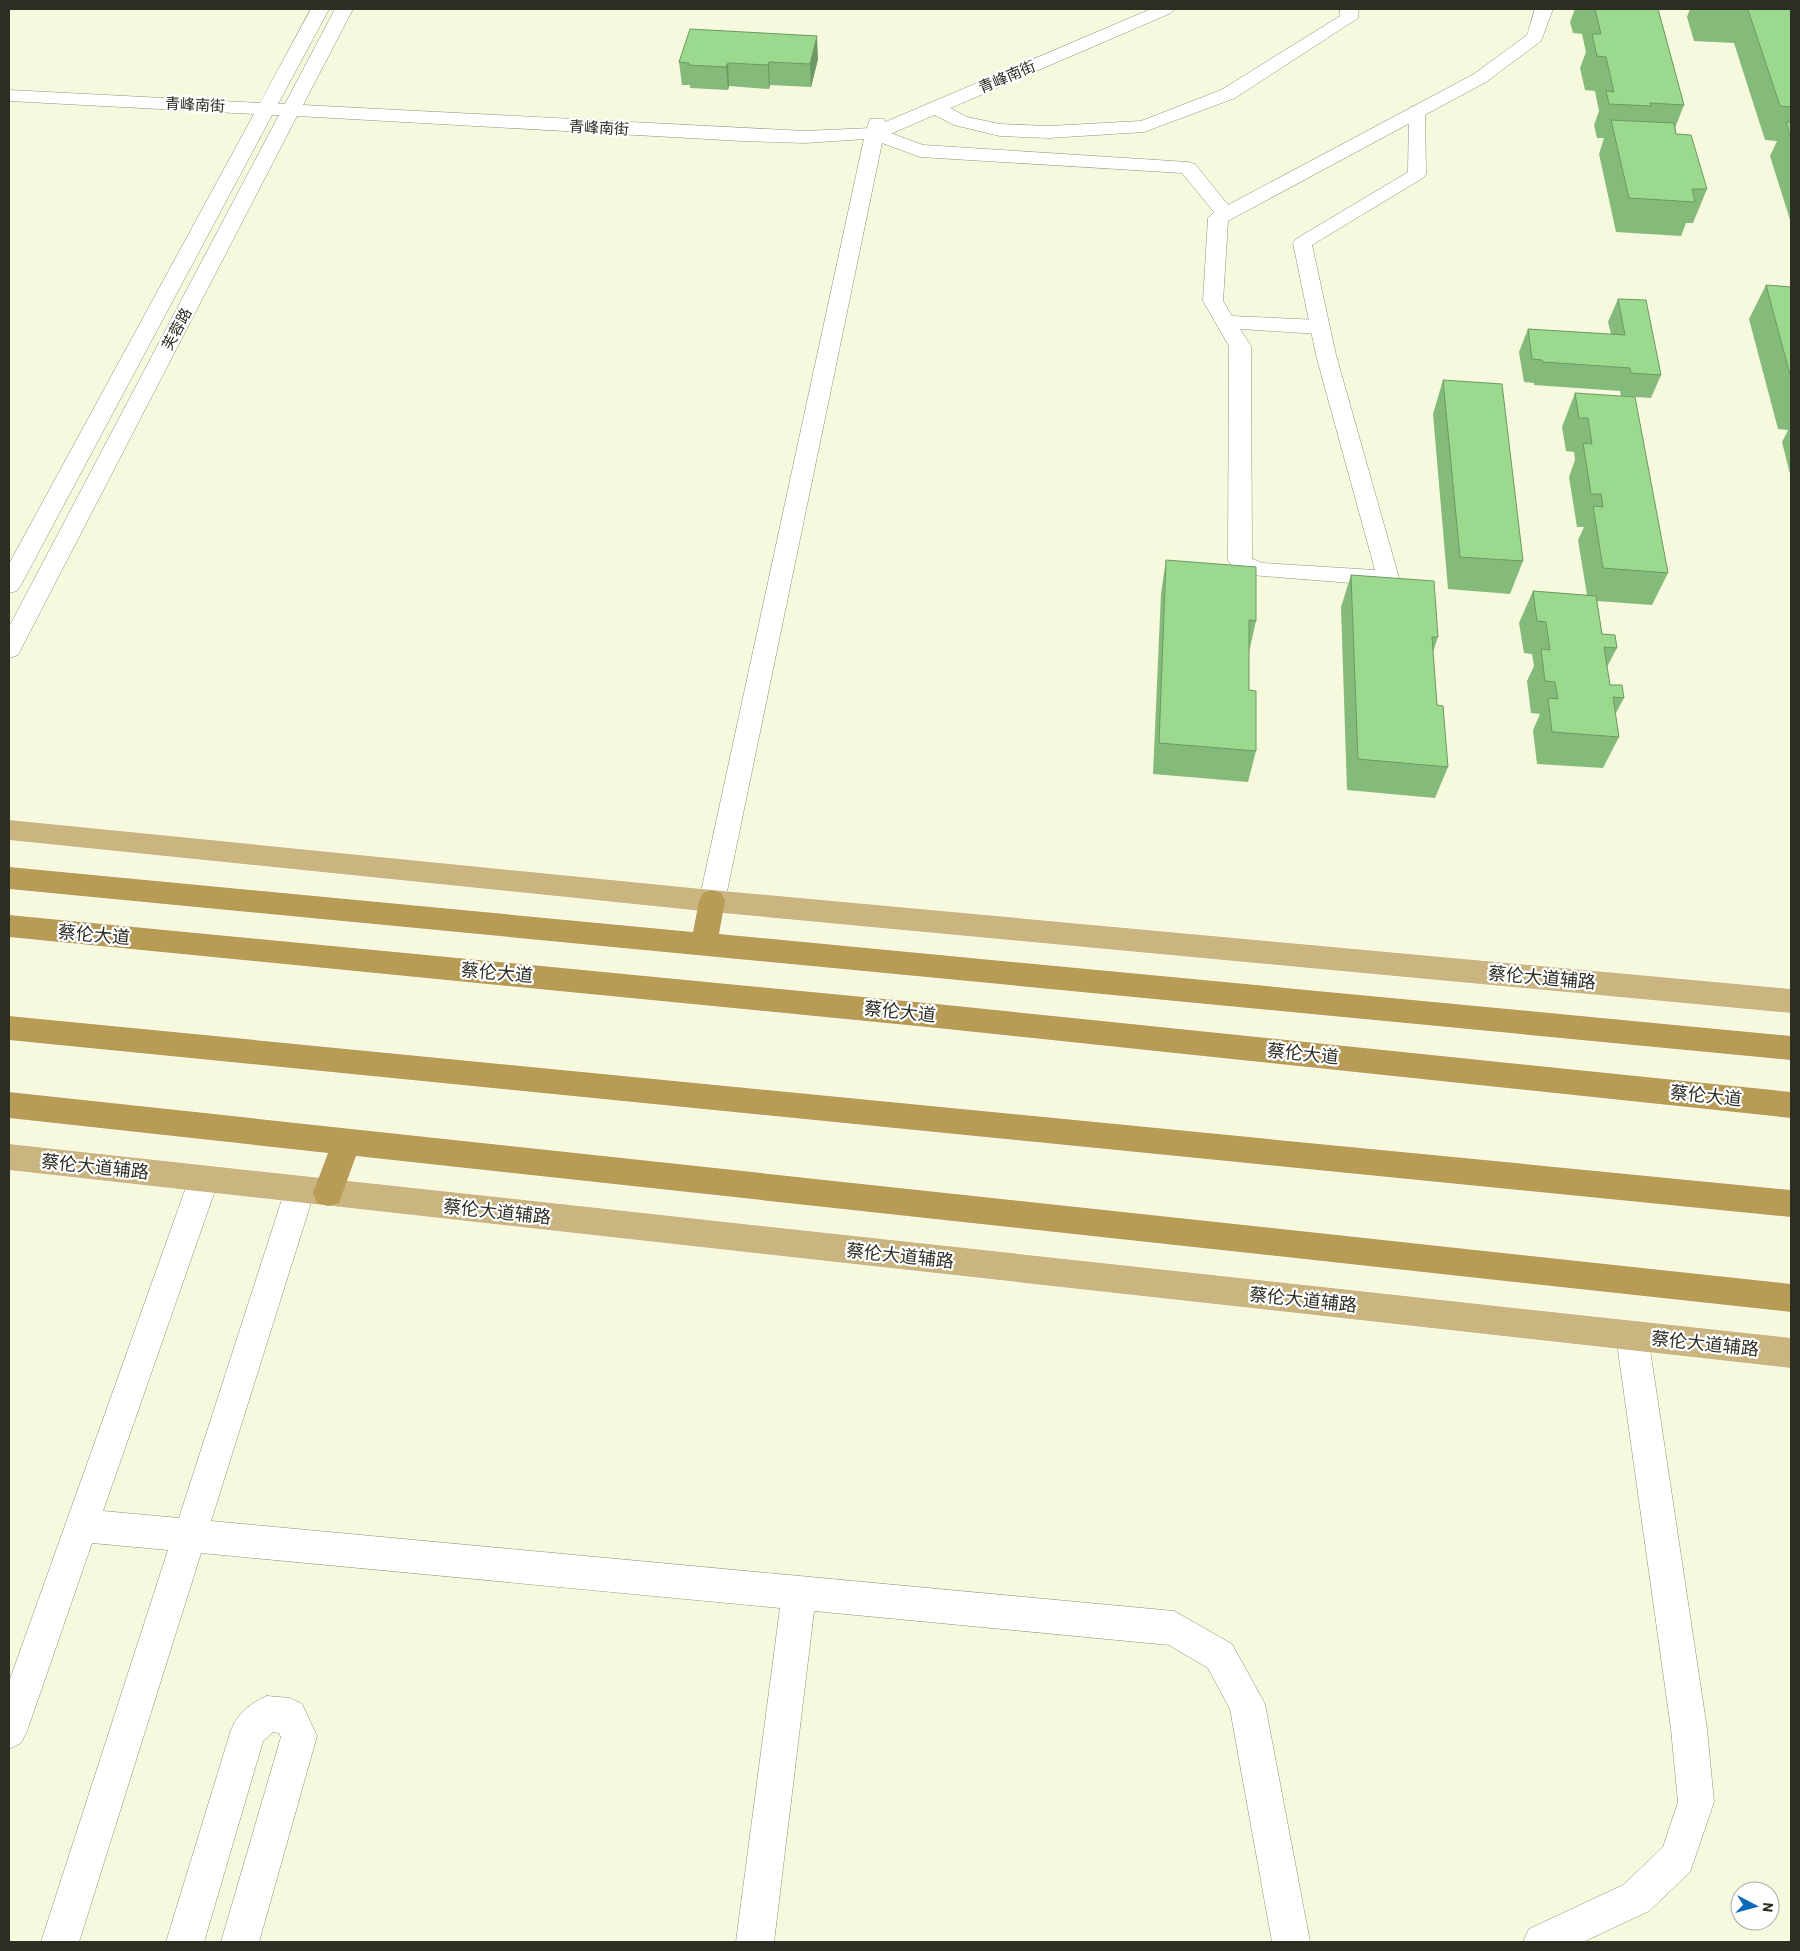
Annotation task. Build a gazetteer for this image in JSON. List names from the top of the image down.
{
  "streets": {
    "highway": ["蔡伦大道"],
    "main road": ["蔡伦大道辅路"],
    "street": ["青峰南街", "芙蓉路"]
  },
  "crossings": [
    ["青峰南街", "芙蓉路"]
  ],
  "north": "right"
}
